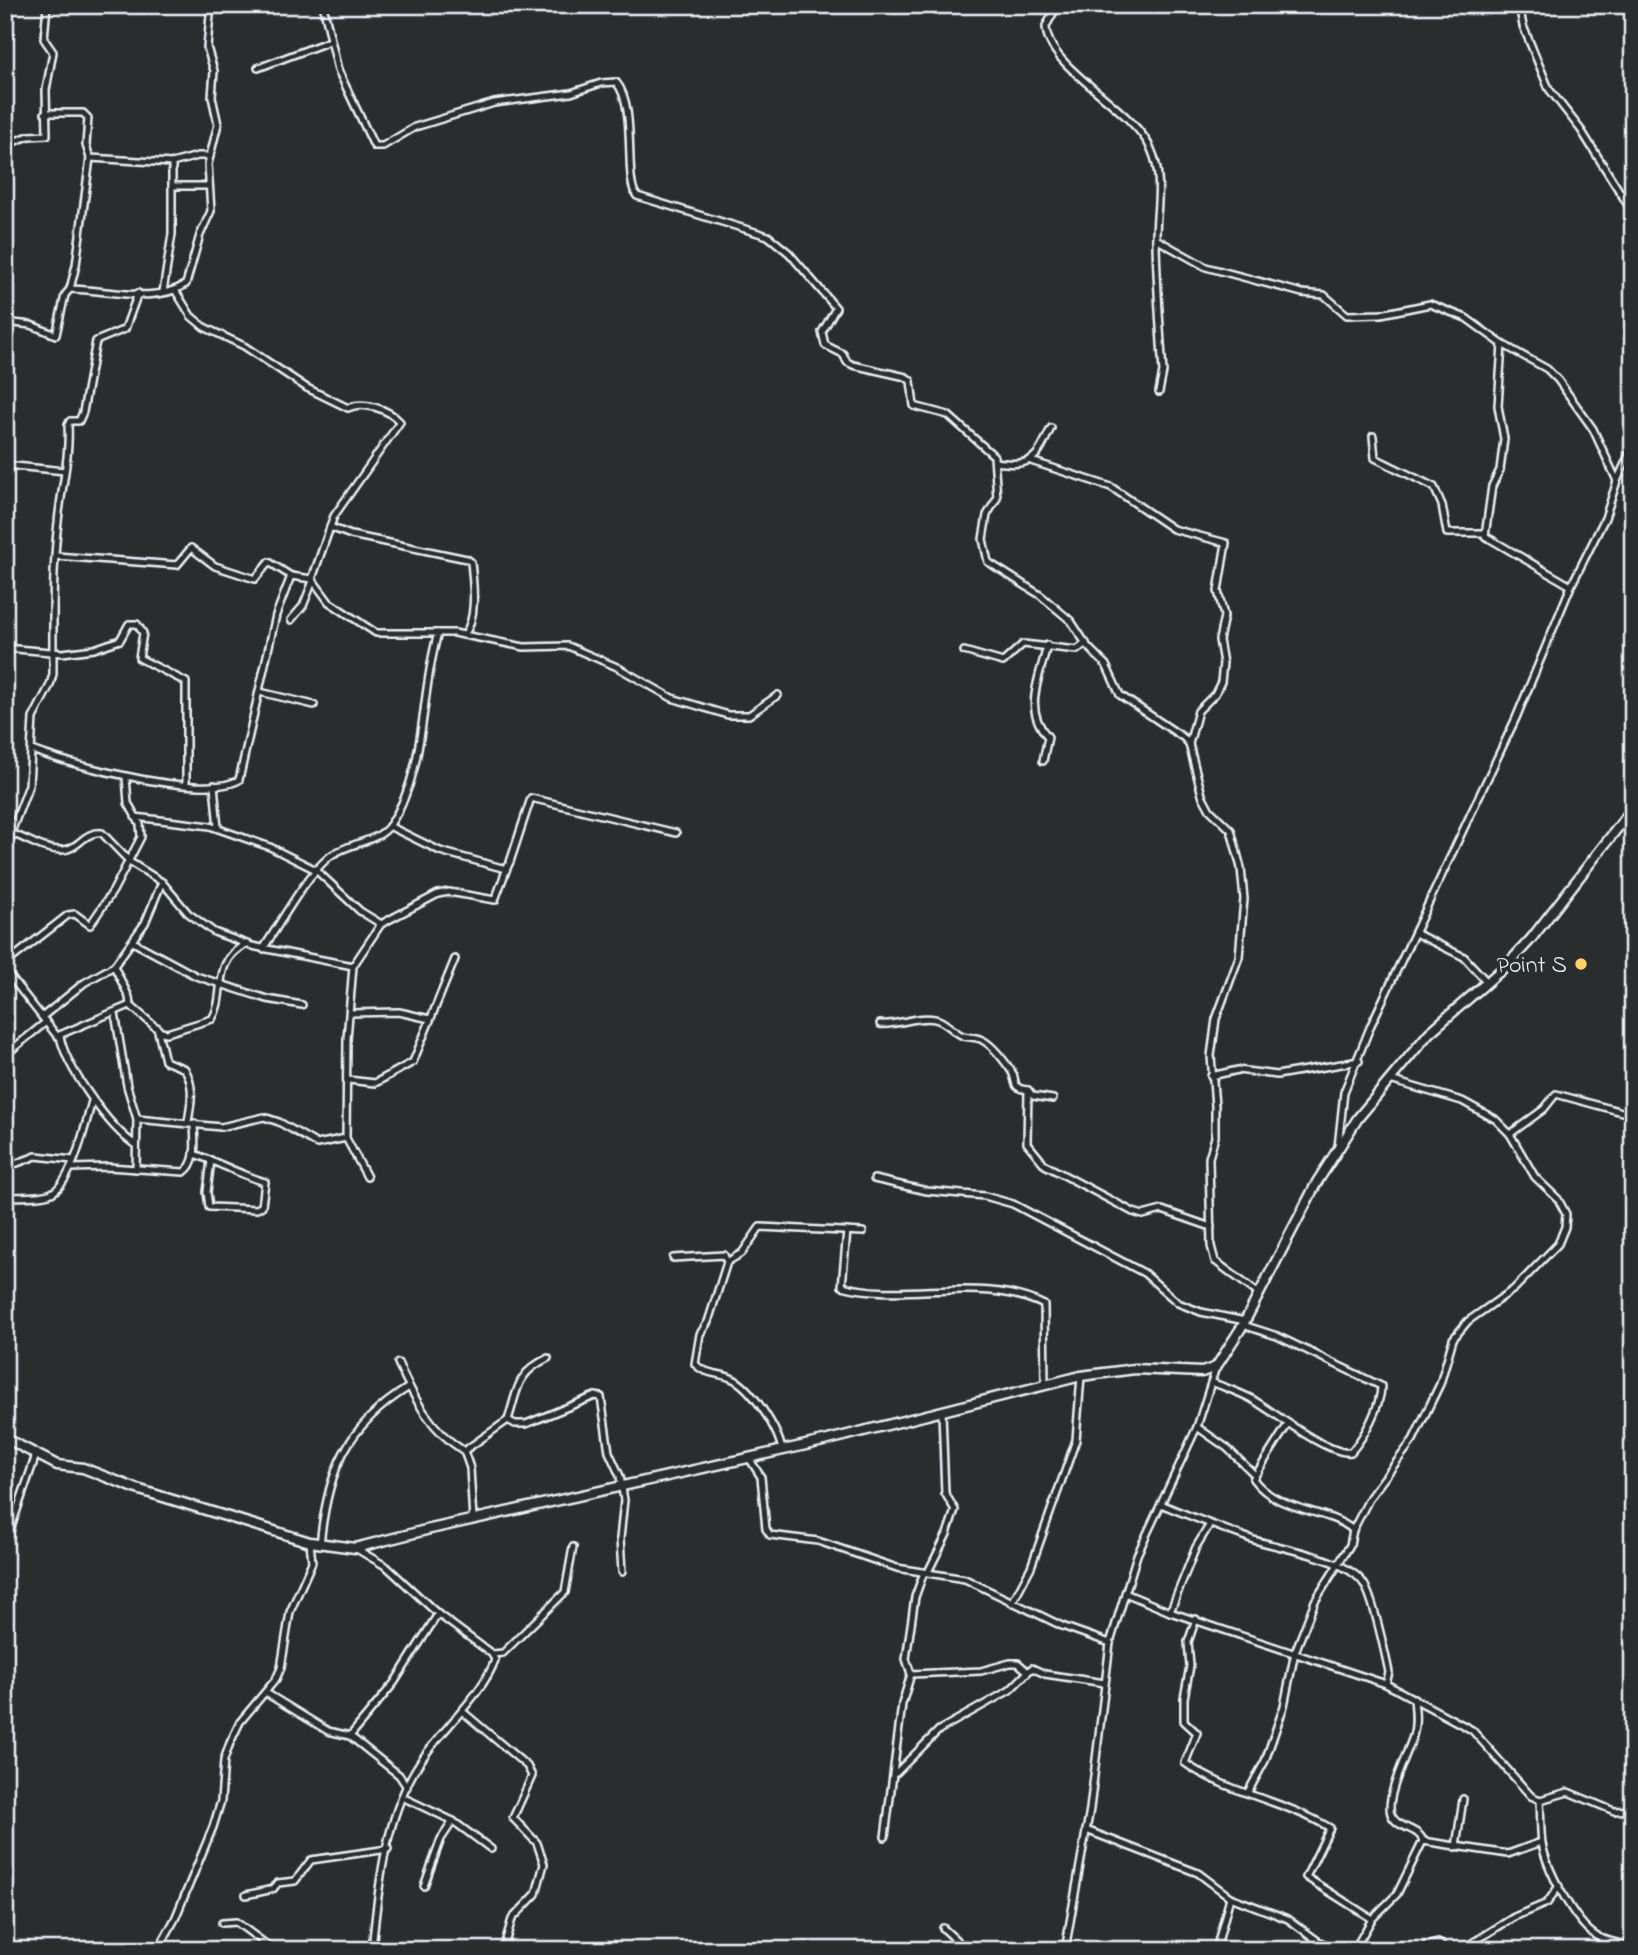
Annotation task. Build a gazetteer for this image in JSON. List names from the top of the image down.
{
  "places": ["Point S"]
}
